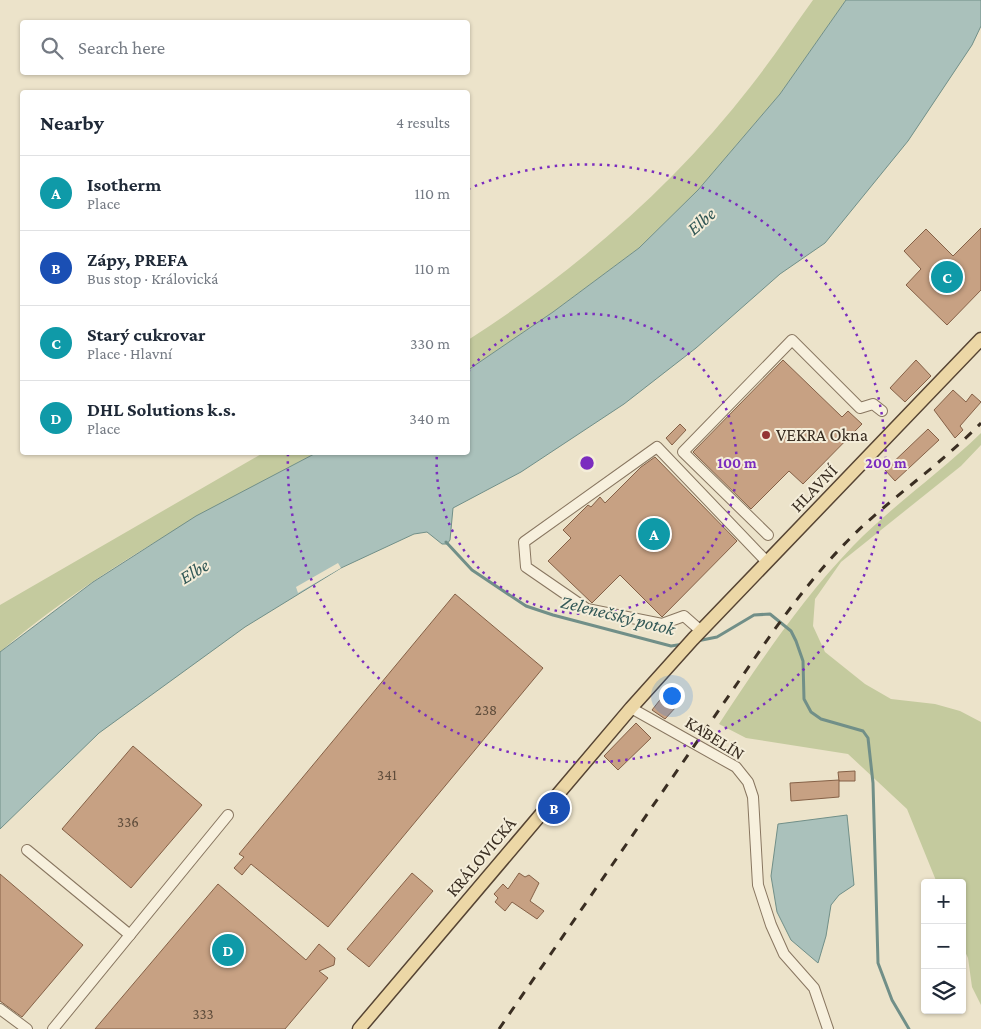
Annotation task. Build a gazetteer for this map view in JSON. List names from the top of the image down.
{
  "streets": {
    "main road": ["HLAVNÍ", "KRÁLOVICKÁ"],
    "street": ["KABELÍN"]
  },
  "crossings": [
    ["HLAVNÍ", "KRÁLOVICKÁ"],
    ["KABELÍN", "KRÁLOVICKÁ"]
  ],
  "water": ["Elbe", "Zelenečský potok"],
  "places": ["VEKRA Okna"],
  "house_numbers": [
    "238",
    "341",
    "336",
    "333"
  ],
  "page": {
    "search": "Search here",
    "heading": ["Nearby", "4 results"],
    "list": [
      {
        "mark": "A",
        "name": "Isotherm",
        "note": "Place",
        "value": "110 m"
      },
      {
        "mark": "B",
        "name": "Zápy, PREFA",
        "note": "Bus stop · Královická",
        "value": "110 m"
      },
      {
        "mark": "C",
        "name": "Starý cukrovar",
        "note": "Place · Hlavní",
        "value": "330 m"
      },
      {
        "mark": "D",
        "name": "DHL Solutions k.s.",
        "note": "Place",
        "value": "340 m"
      }
    ],
    "pins": [
      "C",
      "A",
      "B",
      "D"
    ],
    "map_buttons": ["+", "−"]
  },
  "rings": ["100 m", "200 m"]
}
